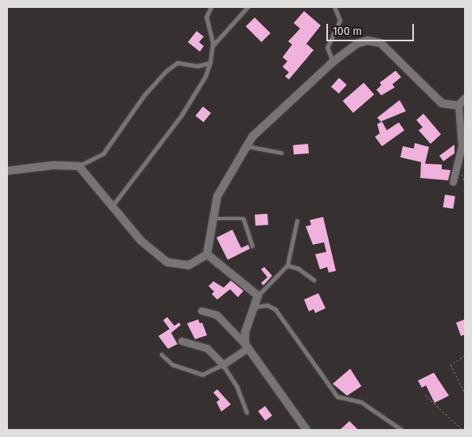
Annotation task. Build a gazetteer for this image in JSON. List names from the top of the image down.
{
  "scale_bar": "100 m"
}
